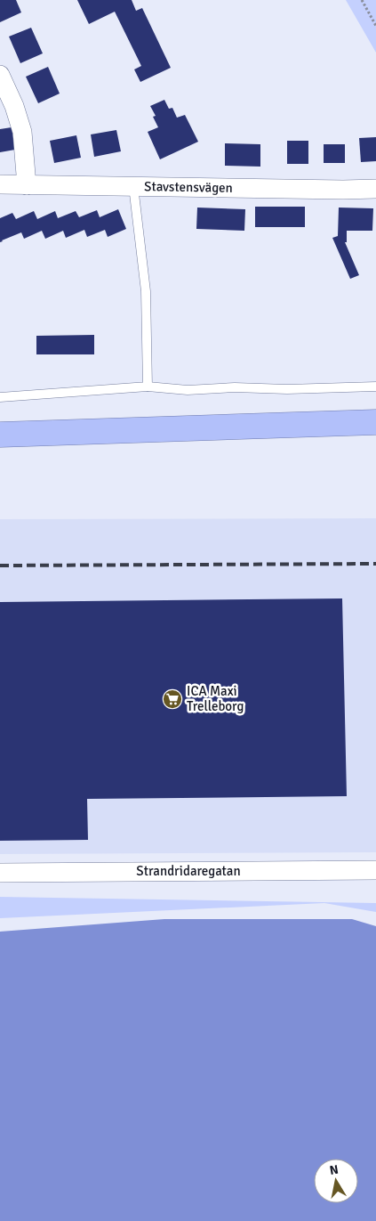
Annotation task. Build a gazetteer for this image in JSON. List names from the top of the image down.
{
  "streets": {
    "street": ["Stavstensvägen", "Strandridaregatan"]
  },
  "places": {
    "supermarket": ["ICA Maxi Trelleborg"]
  },
  "north": "top"
}
